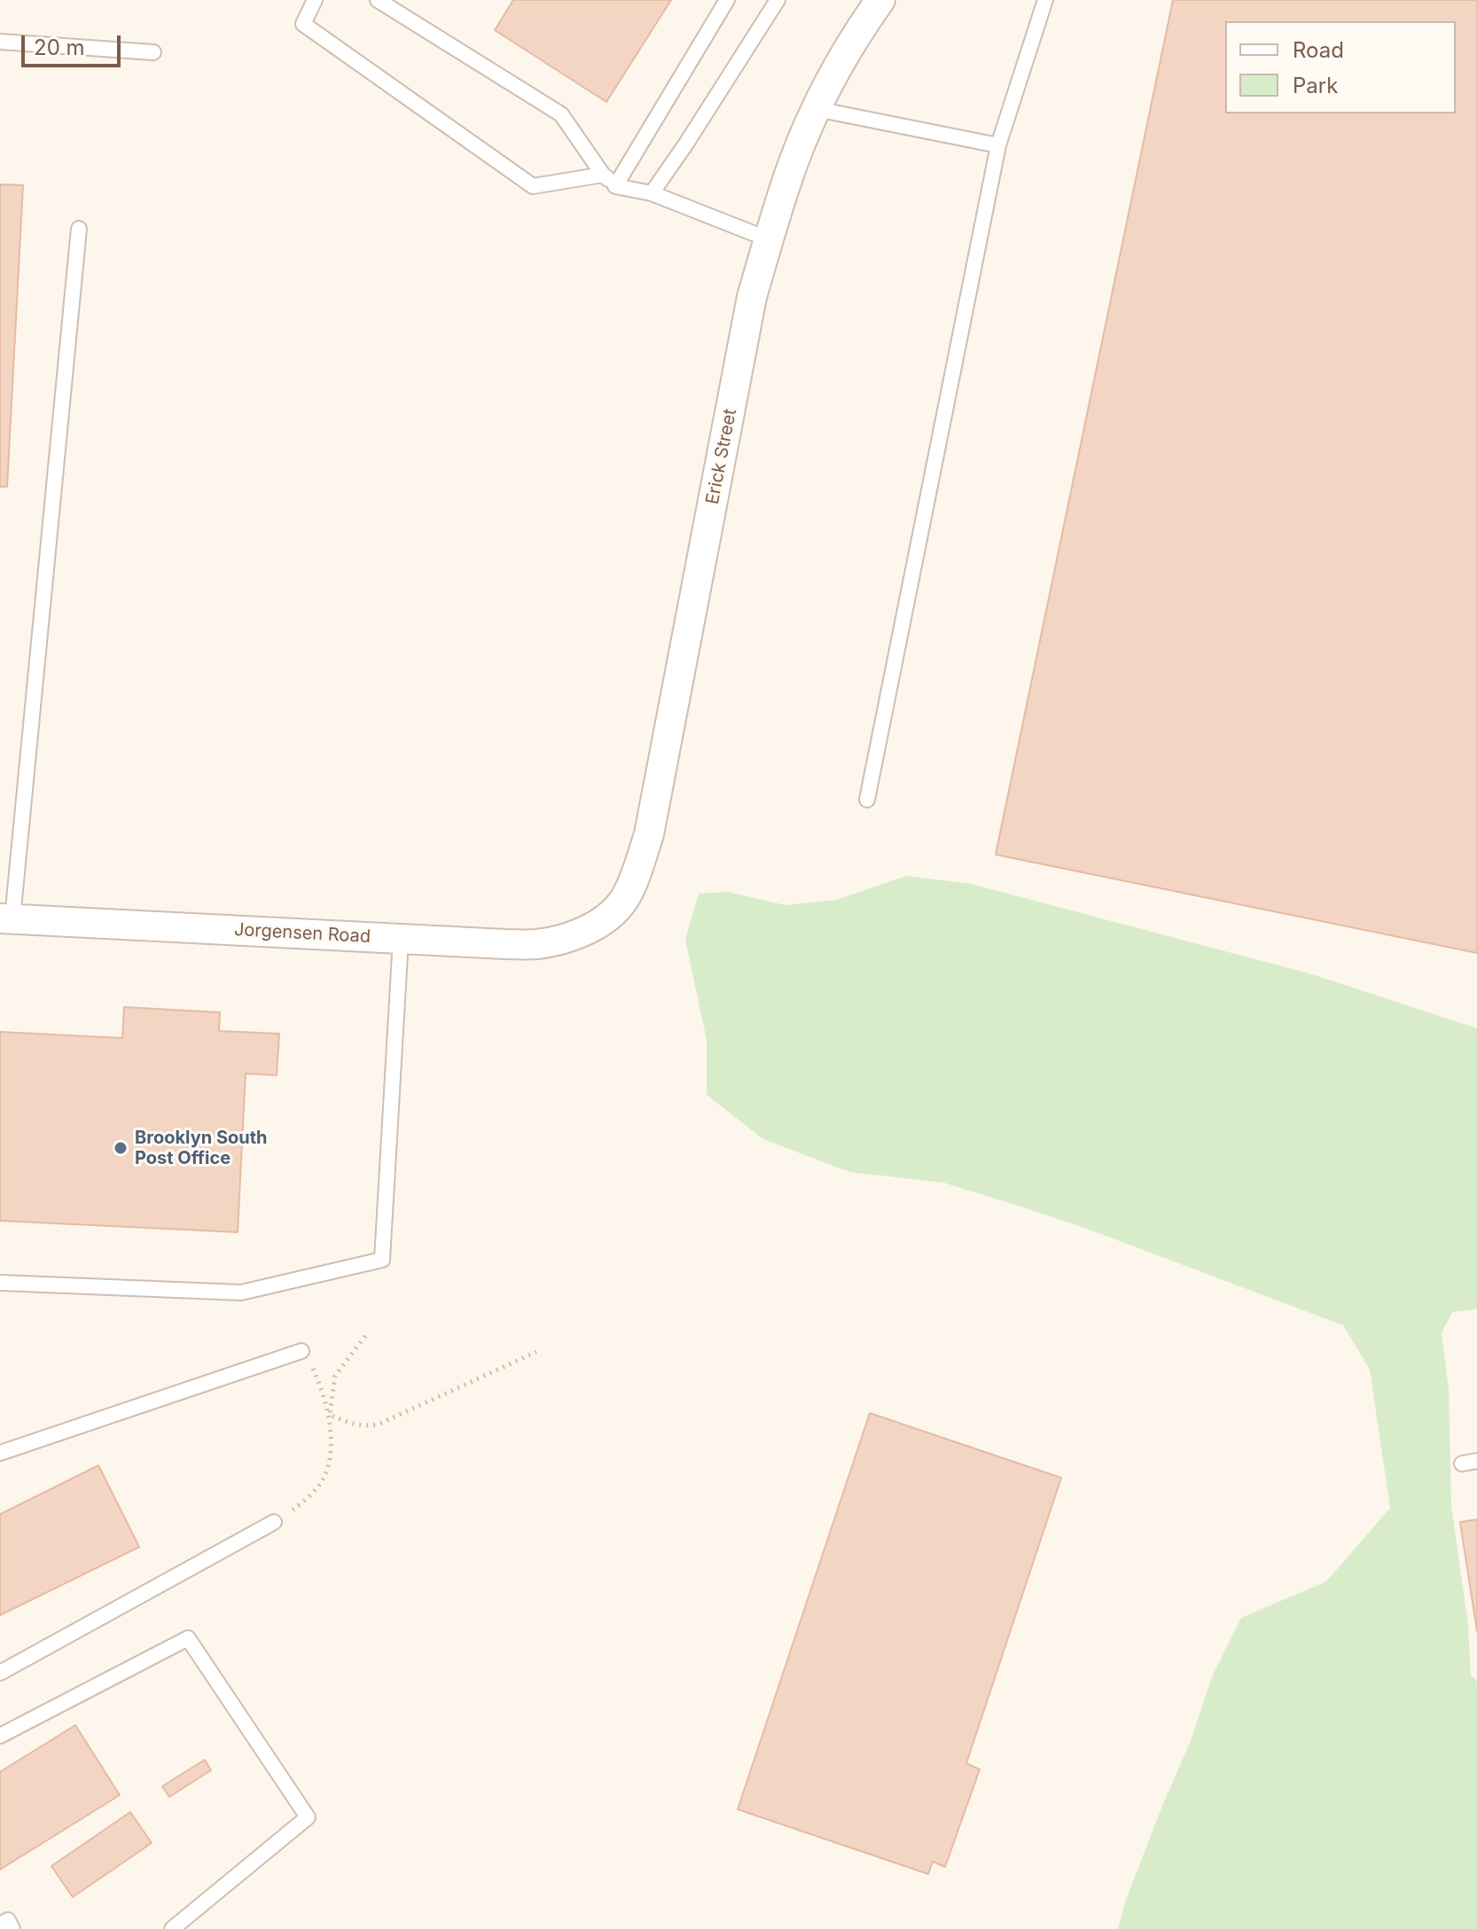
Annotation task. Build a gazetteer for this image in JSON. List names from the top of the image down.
{
  "streets": {
    "street": ["Erick Street", "Jorgensen Road"]
  },
  "crossings": [
    ["Erick Street", "Jorgensen Road"]
  ],
  "places": ["Brooklyn South Post Office"],
  "legend": ["Road", "Park"],
  "scale_bar": "20 m"
}
